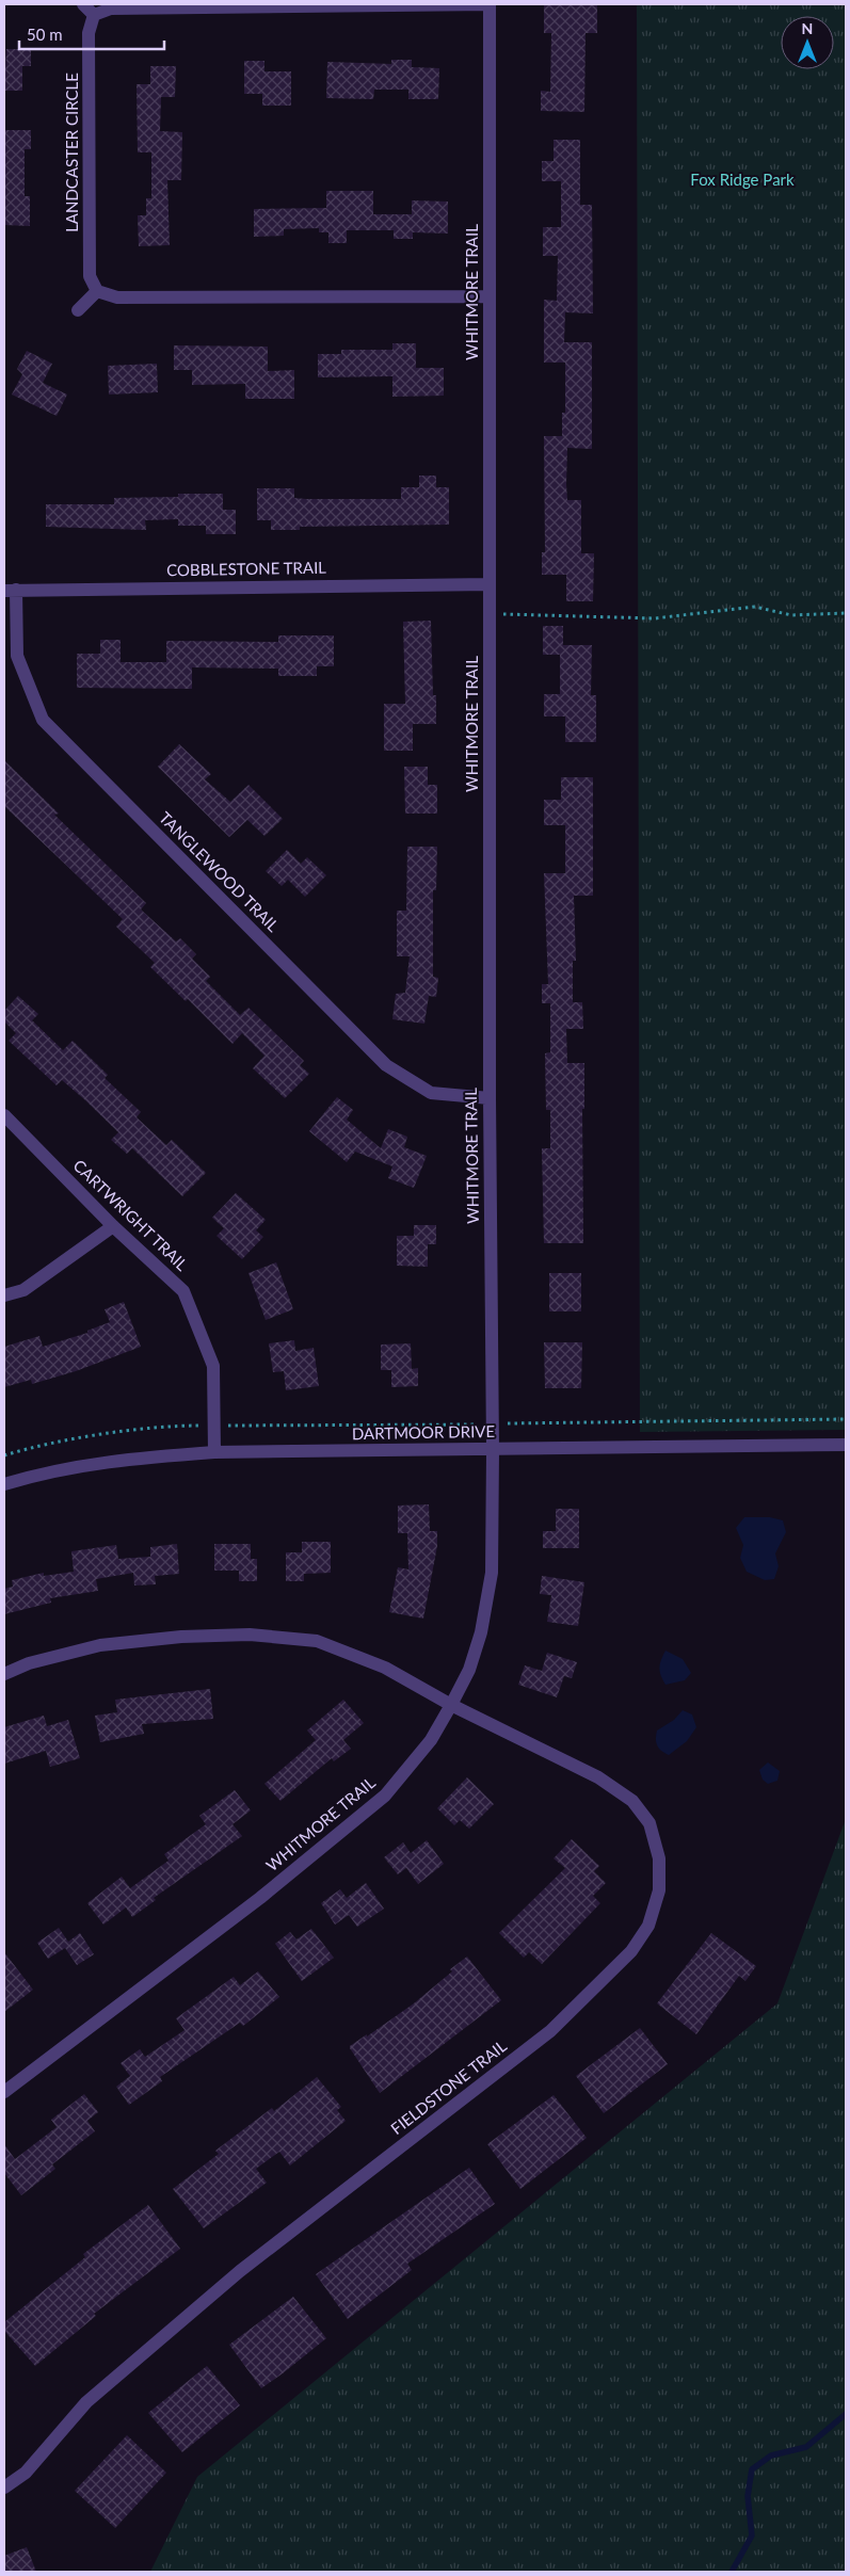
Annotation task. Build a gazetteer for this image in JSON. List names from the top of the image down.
{
  "streets": {
    "street": [
      "LANDCASTER CIRCLE",
      "WHITMORE TRAIL",
      "COBBLESTONE TRAIL",
      "TANGLEWOOD TRAIL",
      "CARTWRIGHT TRAIL",
      "DARTMOOR DRIVE",
      "FIELDSTONE TRAIL"
    ]
  },
  "crossings": [
    ["WHITMORE TRAIL", "COBBLESTONE TRAIL"],
    ["WHITMORE TRAIL", "TANGLEWOOD TRAIL"],
    ["WHITMORE TRAIL", "DARTMOOR DRIVE"],
    ["WHITMORE TRAIL", "FIELDSTONE TRAIL"],
    ["COBBLESTONE TRAIL", "TANGLEWOOD TRAIL"],
    ["CARTWRIGHT TRAIL", "DARTMOOR DRIVE"]
  ],
  "parks": ["Fox Ridge Park"],
  "scale_bar": "50 m",
  "north": "top"
}
